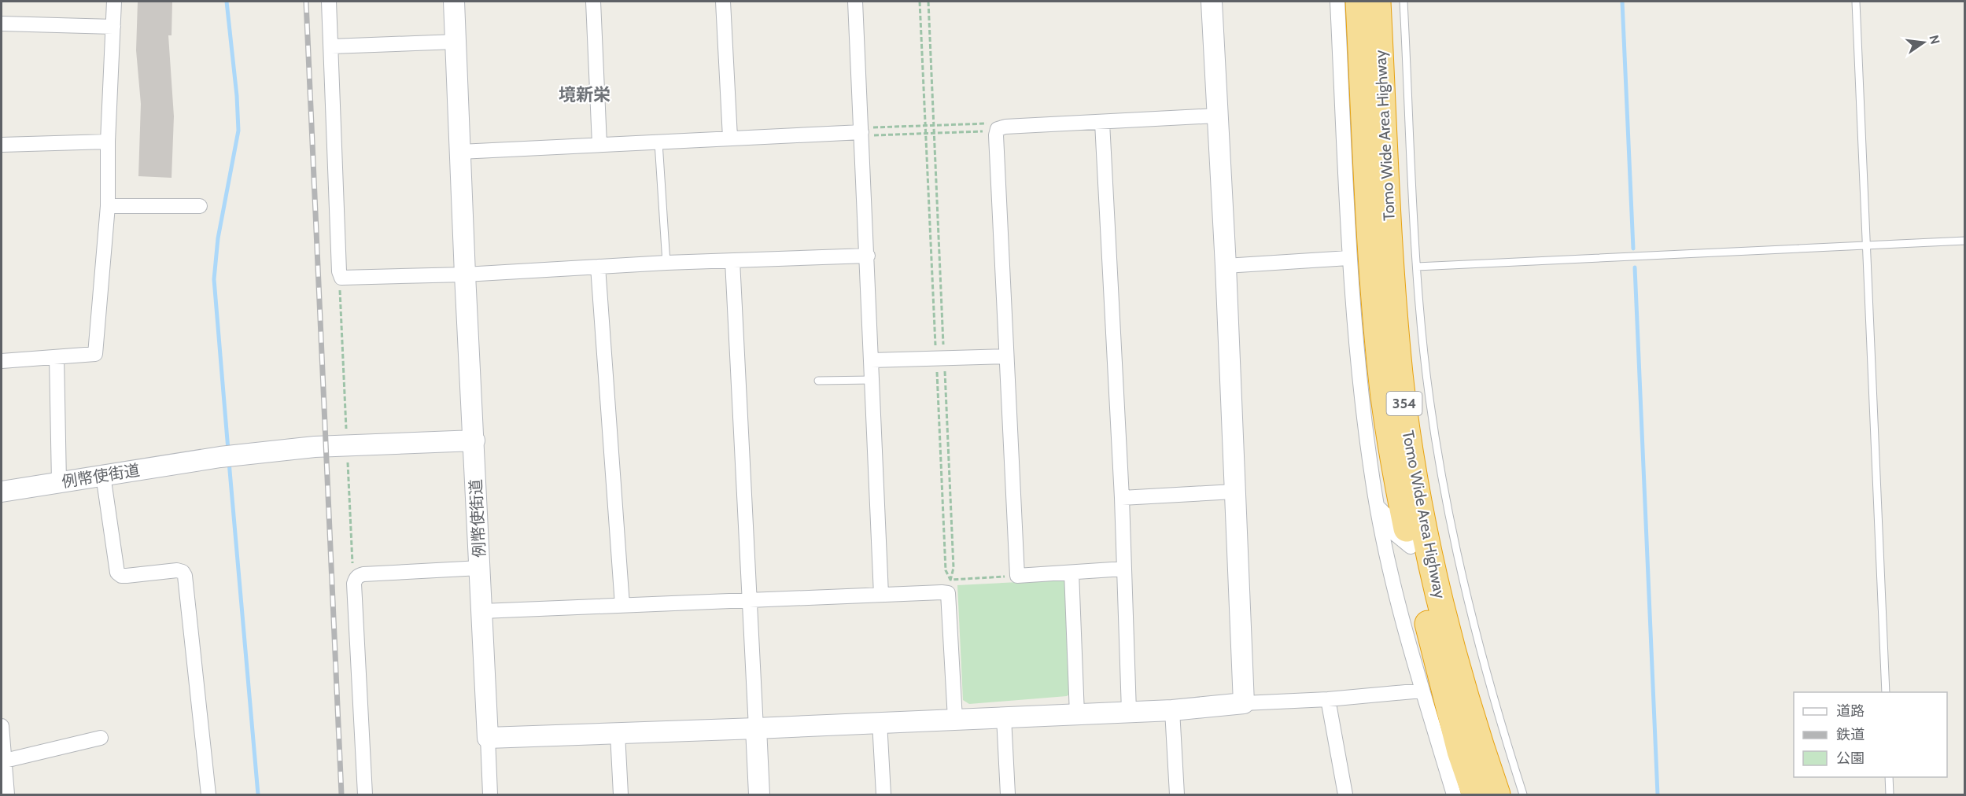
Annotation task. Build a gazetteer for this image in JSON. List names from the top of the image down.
{
  "streets": {
    "highway": ["Tomo Wide Area Highway", "354"],
    "street": ["例幣使街道"]
  },
  "districts": ["境新栄"],
  "legend": ["道路", "鉄道", "公園"],
  "north": "right"
}
